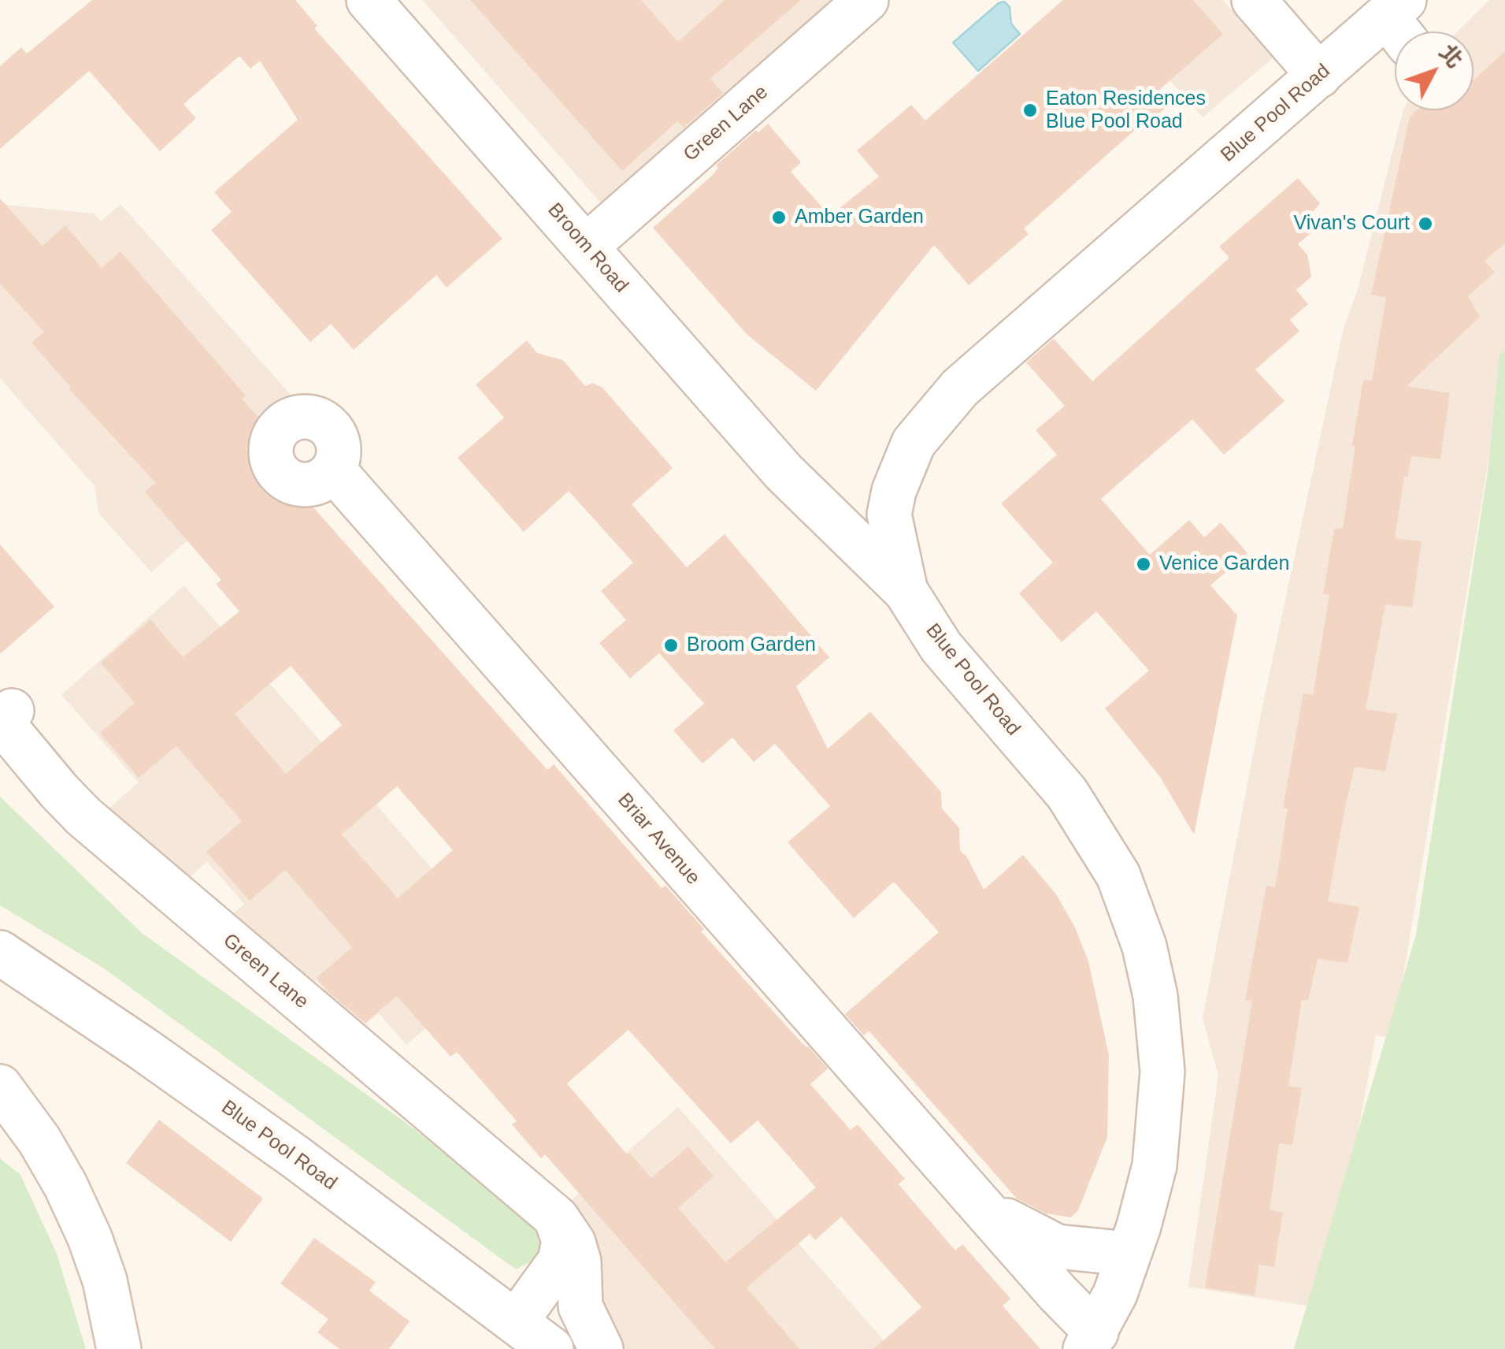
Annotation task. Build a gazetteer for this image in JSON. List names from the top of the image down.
{
  "streets": {
    "street": [
      "Blue Pool Road",
      "Green Lane",
      "Broom Road",
      "Briar Avenue"
    ]
  },
  "crossings": [
    ["Blue Pool Road", "Green Lane"],
    ["Blue Pool Road", "Broom Road"],
    ["Blue Pool Road", "Briar Avenue"],
    ["Green Lane", "Broom Road"]
  ],
  "places": [
    "Eaton Residences Blue Pool Road",
    "Amber Garden",
    "Vivan's Court",
    "Venice Garden",
    "Broom Garden"
  ],
  "north": "top right"
}
